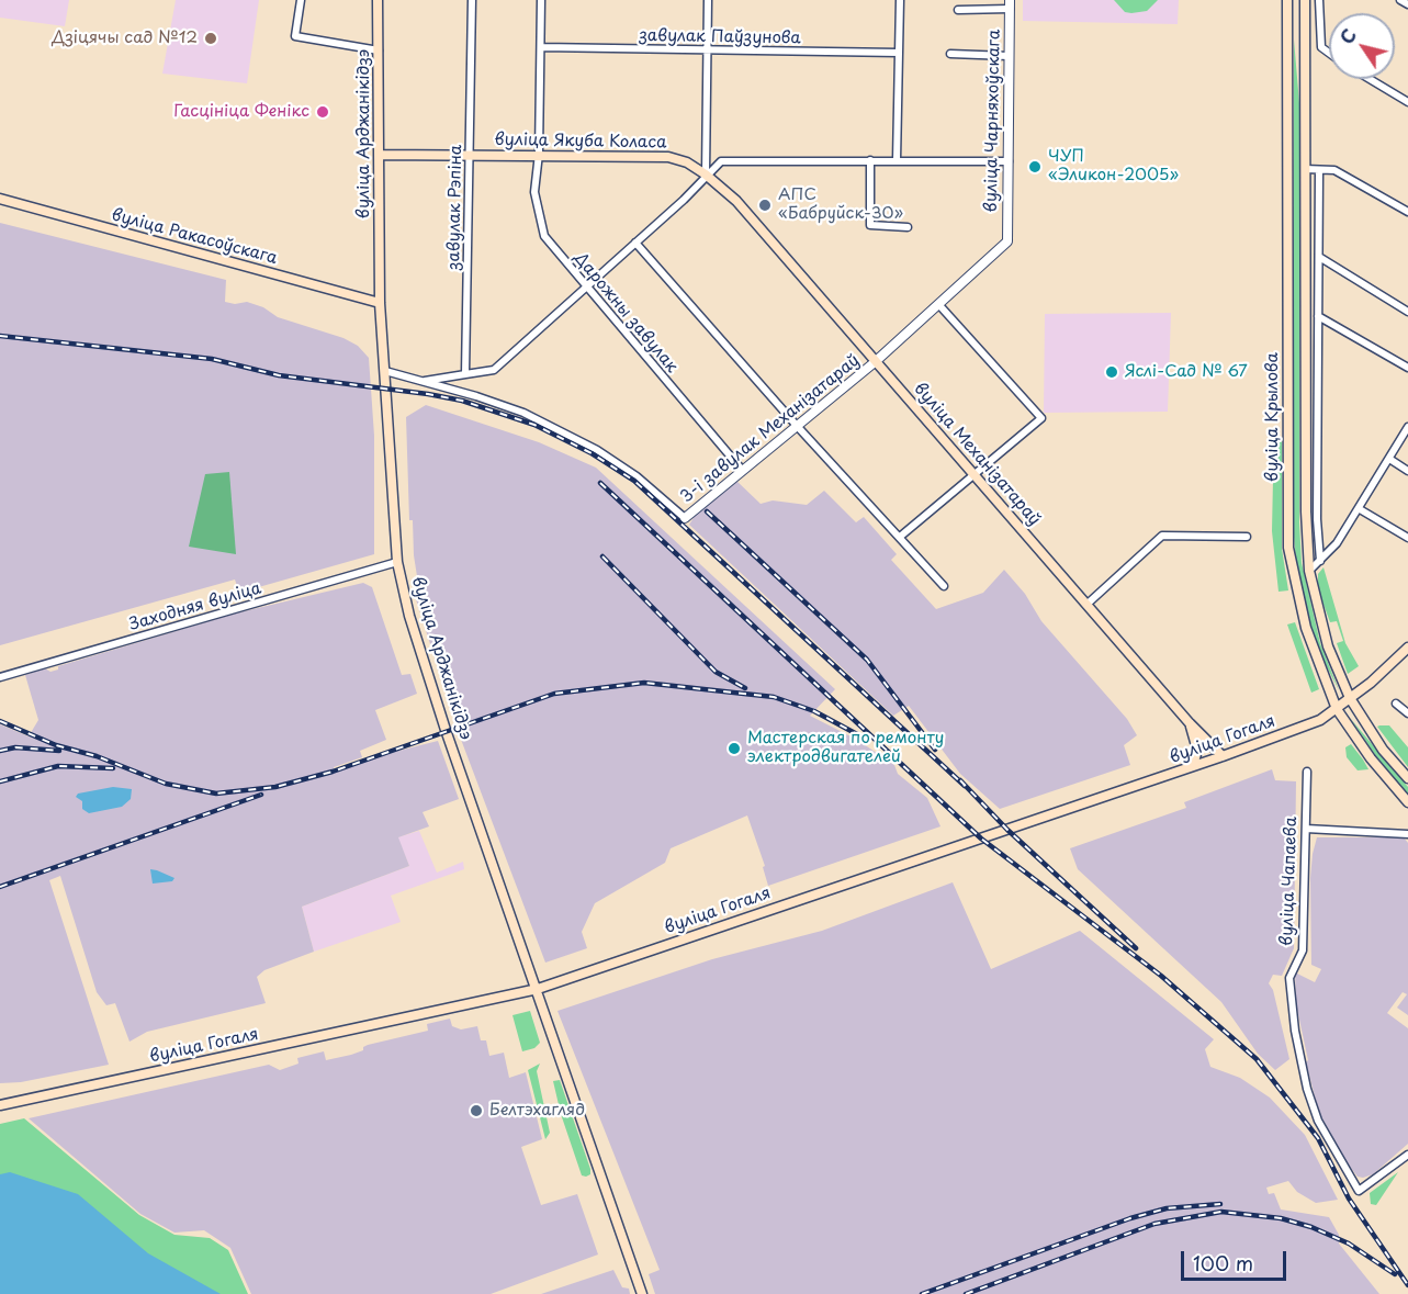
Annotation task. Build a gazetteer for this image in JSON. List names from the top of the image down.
{
  "streets": {
    "main road": [
      "вуліца Арджанікідзэ",
      "вуліца Якуба Коласа",
      "вуліца Ракасоўскага",
      "вуліца Крылова",
      "вуліца Механізатараў",
      "вуліца Гогаля"
    ],
    "street": [
      "завулак Паўзунова",
      "вуліца Чарняхоўскага",
      "завулак Рэпіна",
      "Дарожны завулак",
      "3-і завулак Механізатараў",
      "Заходняя вуліца",
      "вуліца Чапаева"
    ]
  },
  "crossings": [
    ["завулак Паўзунова", "Дарожны завулак"],
    ["вуліца Чарняхоўскага", "3-і завулак Механізатараў"],
    ["вуліца Арджанікідзэ", "вуліца Якуба Коласа"],
    ["вуліца Арджанікідзэ", "вуліца Ракасоўскага"],
    ["вуліца Арджанікідзэ", "3-і завулак Механізатараў"],
    ["вуліца Арджанікідзэ", "Заходняя вуліца"],
    ["вуліца Арджанікідзэ", "вуліца Гогаля"],
    ["вуліца Якуба Коласа", "завулак Рэпіна"],
    ["вуліца Якуба Коласа", "Дарожны завулак"],
    ["вуліца Якуба Коласа", "вуліца Механізатараў"],
    ["Дарожны завулак", "3-і завулак Механізатараў"],
    ["вуліца Крылова", "вуліца Гогаля"],
    ["3-і завулак Механізатараў", "вуліца Механізатараў"],
    ["вуліца Механізатараў", "вуліца Гогаля"]
  ],
  "places": [
    "Дзіцячы сад №12",
    "Гасцініца Фенікс",
    "ЧУП «Эликон-2005»",
    "АПС «Бабруйск-30»",
    "Яслі-Сад № 67",
    "Мастерская по ремонту электродвигателей",
    "Белтэхагляд"
  ],
  "scale_bar": "100 m",
  "north": "top left"
}
